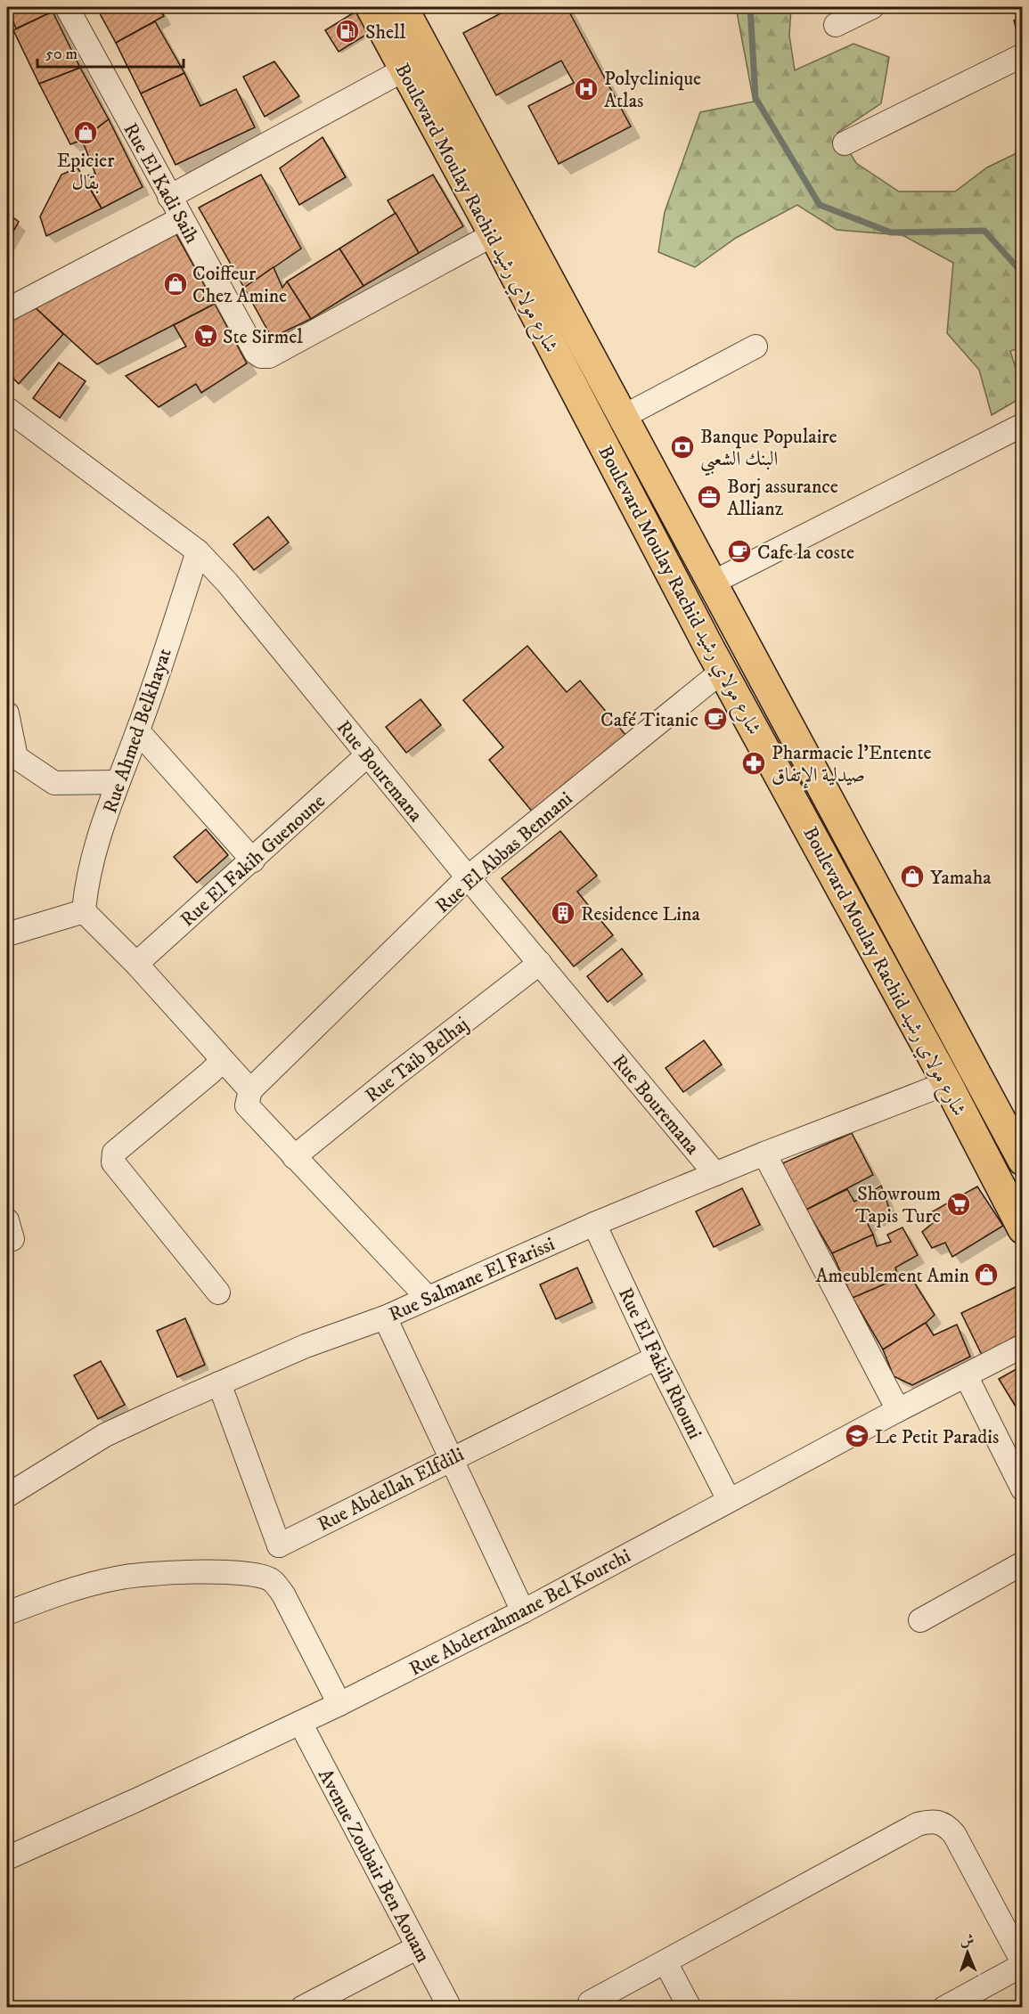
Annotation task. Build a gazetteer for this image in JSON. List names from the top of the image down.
{
  "streets": {
    "main road": ["Boulevard Moulay Rachid شارع مولاي رشيد"],
    "street": [
      "Rue El Kadi Saih",
      "Rue Ahmed Belkhayat",
      "Rue Bouremana",
      "Rue El Abbas Bennani",
      "Rue El Fakih Guenoune",
      "Rue Taib Belhaj",
      "Rue Salmane El Farissi",
      "Rue El Fakih Rhouni",
      "Rue Abdellah Elfdili",
      "Rue Abderrahmane Bel Kourchi",
      "Avenue Zoubair Ben Aouam"
    ]
  },
  "crossings": [
    ["Rue El Kadi Saih", "Boulevard Moulay Rachid شارع مولاي رشيد"],
    ["Boulevard Moulay Rachid شارع مولاي رشيد", "Rue El Abbas Bennani"],
    ["Boulevard Moulay Rachid شارع مولاي رشيد", "Rue Salmane El Farissi"],
    ["Rue Ahmed Belkhayat", "Rue Bouremana"],
    ["Rue Bouremana", "Rue El Abbas Bennani"],
    ["Rue Bouremana", "Rue El Fakih Guenoune"],
    ["Rue Bouremana", "Rue Taib Belhaj"],
    ["Rue Bouremana", "Rue Salmane El Farissi"],
    ["Rue Salmane El Farissi", "Rue El Fakih Rhouni"],
    ["Rue El Fakih Rhouni", "Rue Abdellah Elfdili"],
    ["Rue El Fakih Rhouni", "Rue Abderrahmane Bel Kourchi"],
    ["Rue Abderrahmane Bel Kourchi", "Avenue Zoubair Ben Aouam"]
  ],
  "places": {
    "fuel station": ["Shell"],
    "hospital": ["Polyclinique Atlas"],
    "shop": [
      "Epicier بقال",
      "Coiffeur Chez Amine",
      "Yamaha",
      "Ameublement Amin"
    ],
    "supermarket": ["Ste Sirmel", "Showroum Tapis Turc"],
    "bank": ["Banque Populaire البنك الشعبي"],
    "office": ["Borj assurance Allianz"],
    "cafe": ["Cafe la coste", "Café Titanic"],
    "pharmacy": ["Pharmacie l'Entente صيدلية الإتفاق"],
    "building": ["Residence Lina"],
    "school or university": ["Le Petit Paradis"]
  },
  "scale_bar": "50 m",
  "north": "top"
}
